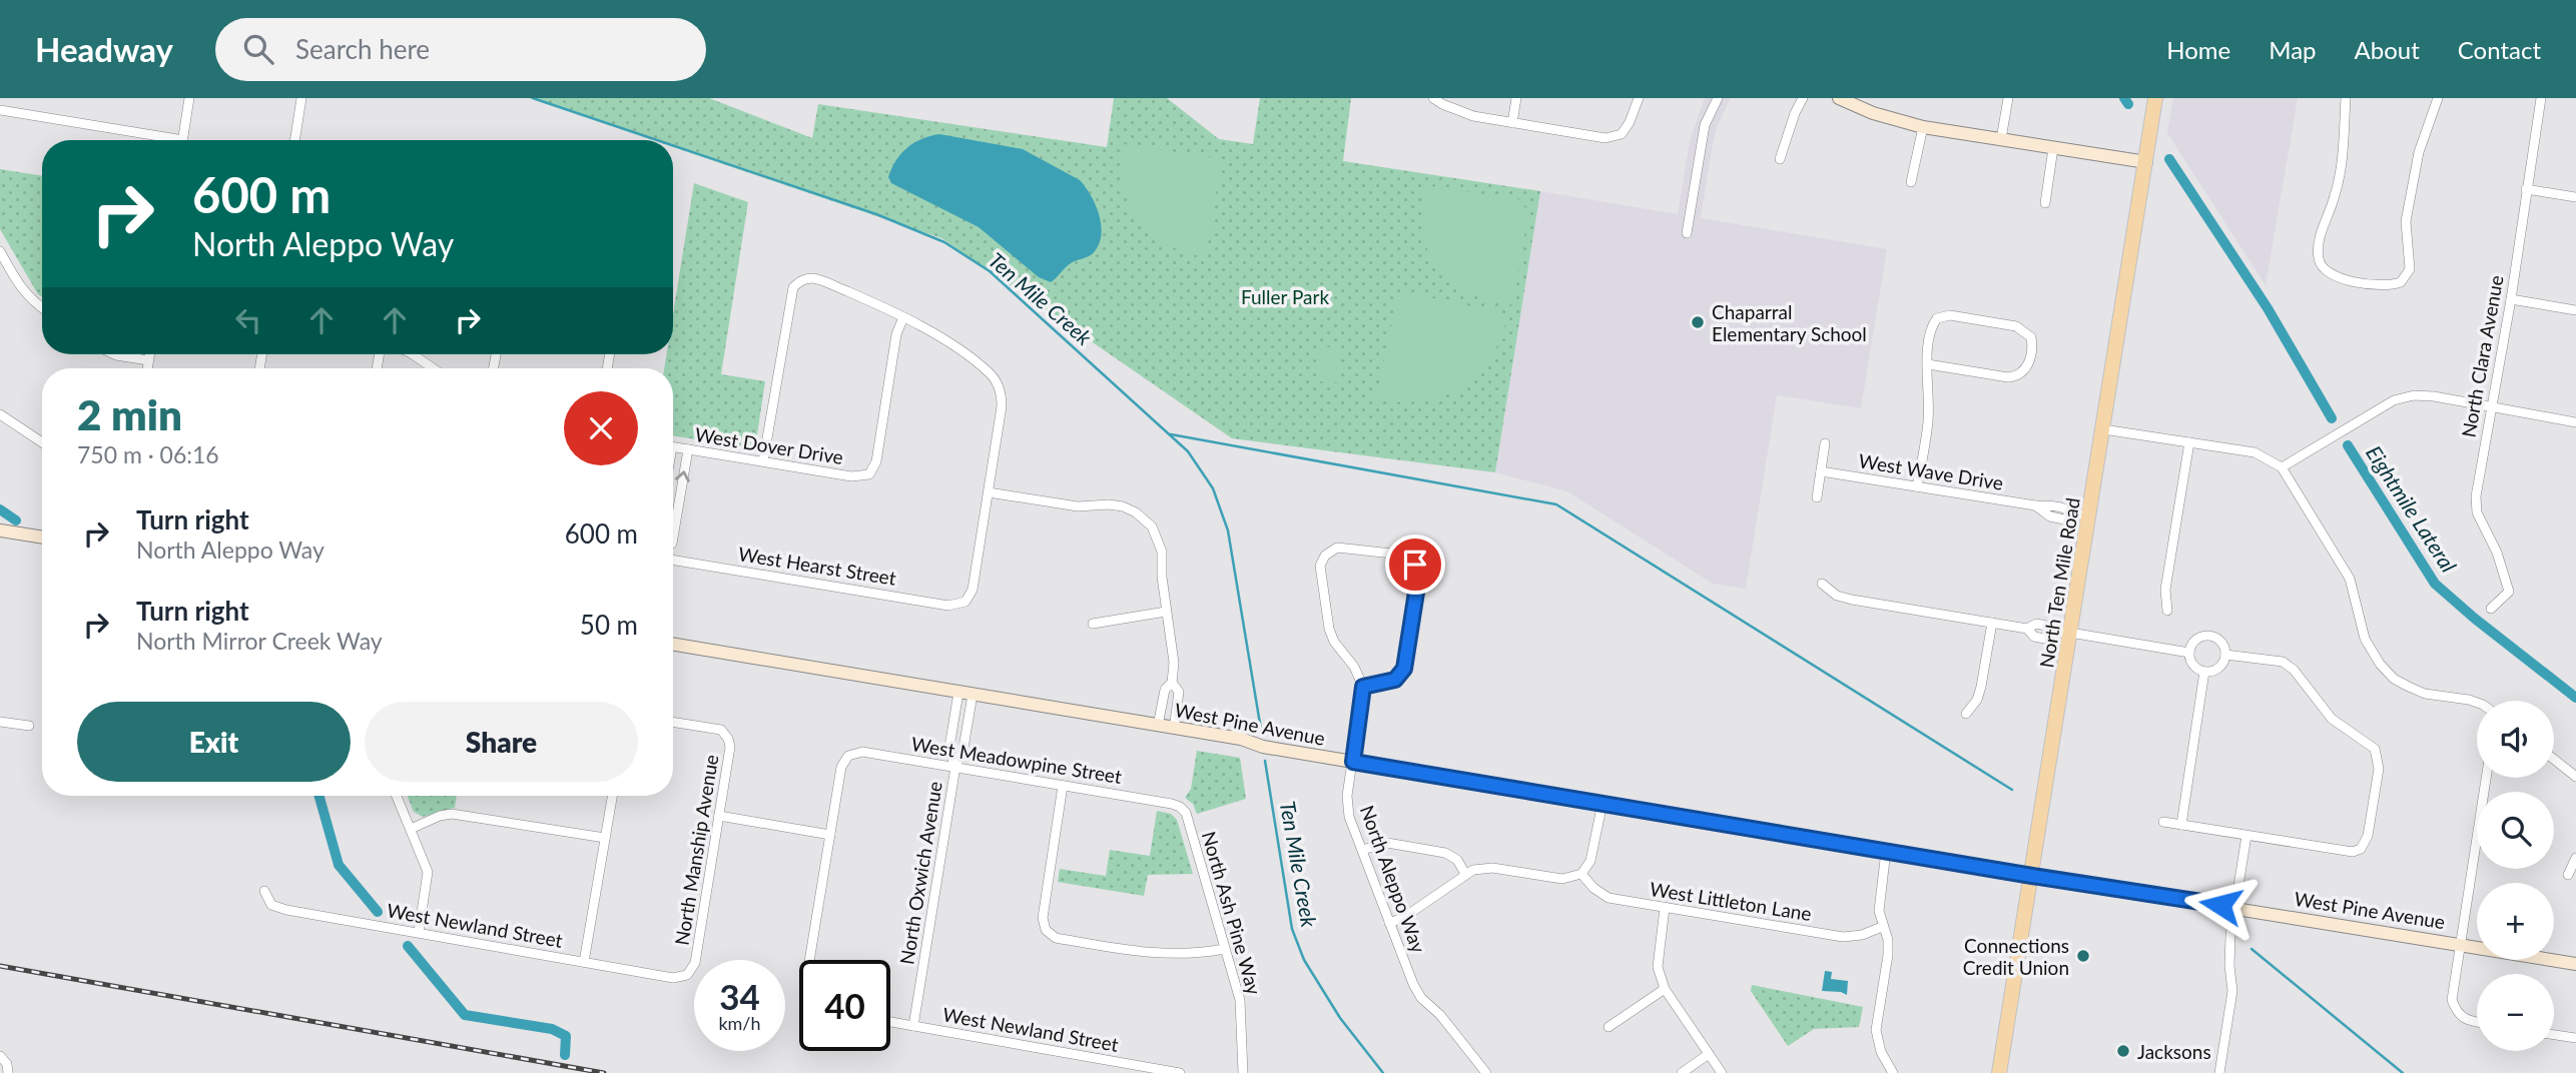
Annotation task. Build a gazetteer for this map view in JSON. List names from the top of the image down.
{
  "streets": {
    "main road": ["North Ten Mile Road"],
    "street": [
      "North Clara Avenue",
      "West Dover Drive",
      "West Wave Drive",
      "West Hearst Street",
      "West Pine Avenue",
      "West Meadowpine Street",
      "North Manship Avenue",
      "North Oxwich Avenue",
      "North Aleppo Way",
      "West Littleton Lane",
      "North Ash Pine Way",
      "West Newland Street"
    ]
  },
  "crossings": [
    ["West Wave Drive", "North Ten Mile Road"],
    ["North Ten Mile Road", "West Pine Avenue"],
    ["West Pine Avenue", "North Oxwich Avenue"],
    ["West Pine Avenue", "North Aleppo Way"],
    ["West Meadowpine Street", "North Oxwich Avenue"],
    ["West Meadowpine Street", "North Ash Pine Way"],
    ["North Manship Avenue", "West Newland Street"],
    ["North Oxwich Avenue", "West Newland Street"]
  ],
  "water": ["Ten Mile Creek", "Eightmile Lateral"],
  "parks": ["Fuller Park"],
  "places": ["Chaparral Elementary School", "Connections Credit Union", "Jacksons"],
  "page": {
    "header": "Headway",
    "search": "Search here",
    "nav": [
      "Home",
      "Map",
      "About",
      "Contact"
    ],
    "turn": ["600 m", "North Aleppo Way"],
    "heading": ["2 min", "750 m · 06:16"],
    "list": [
      {
        "name": "Turn right",
        "note": "North Aleppo Way",
        "value": "600 m"
      },
      {
        "name": "Turn right",
        "note": "North Mirror Creek Way",
        "value": "50 m"
      }
    ],
    "buttons": ["Exit", "Share"],
    "map_buttons": ["+", "−"],
    "speed": "34 km/h",
    "limit": "40"
  }
}
